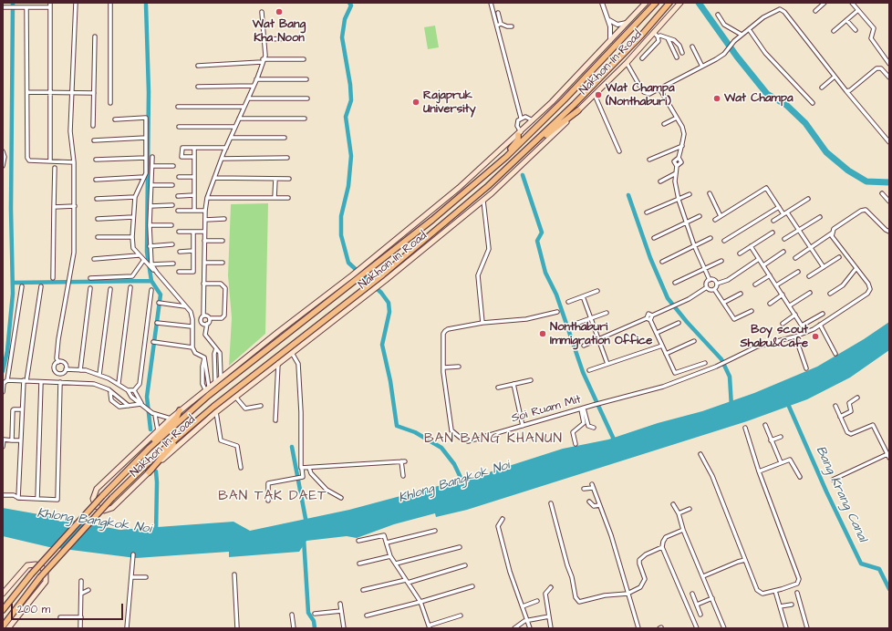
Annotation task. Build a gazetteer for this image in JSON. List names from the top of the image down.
{
  "streets": {
    "main road": ["Nakhon In Road"],
    "street": ["Soi Ruam Mit"]
  },
  "districts": ["BAN BANG KHANUN", "BAN TAK DAET"],
  "water": ["Khlong Bangkok Noi", "Bang Krang Canal"],
  "places": [
    "Wat Bang Kha Noon",
    "Wat Champa (Nonthaburi)",
    "Wat Champa",
    "Rajapruk University",
    "Nonthaburi Immigration Office",
    "Boy scout Shabu&Cafe"
  ],
  "scale_bar": "200 m"
}
